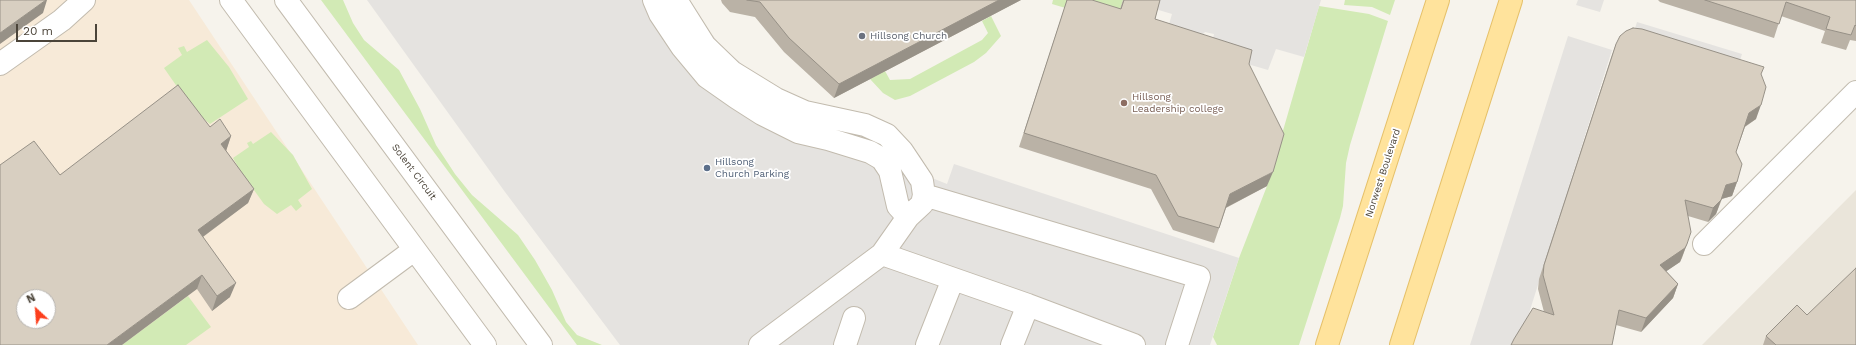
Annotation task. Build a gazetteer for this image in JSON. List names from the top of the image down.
{
  "streets": {
    "main road": ["Norwest Boulevard"],
    "street": ["Solent Circuit"]
  },
  "places": ["Hillsong Church", "Hillsong Leadership college", "Hillsong Church Parking"],
  "scale_bar": "20 m",
  "north": "top left"
}
